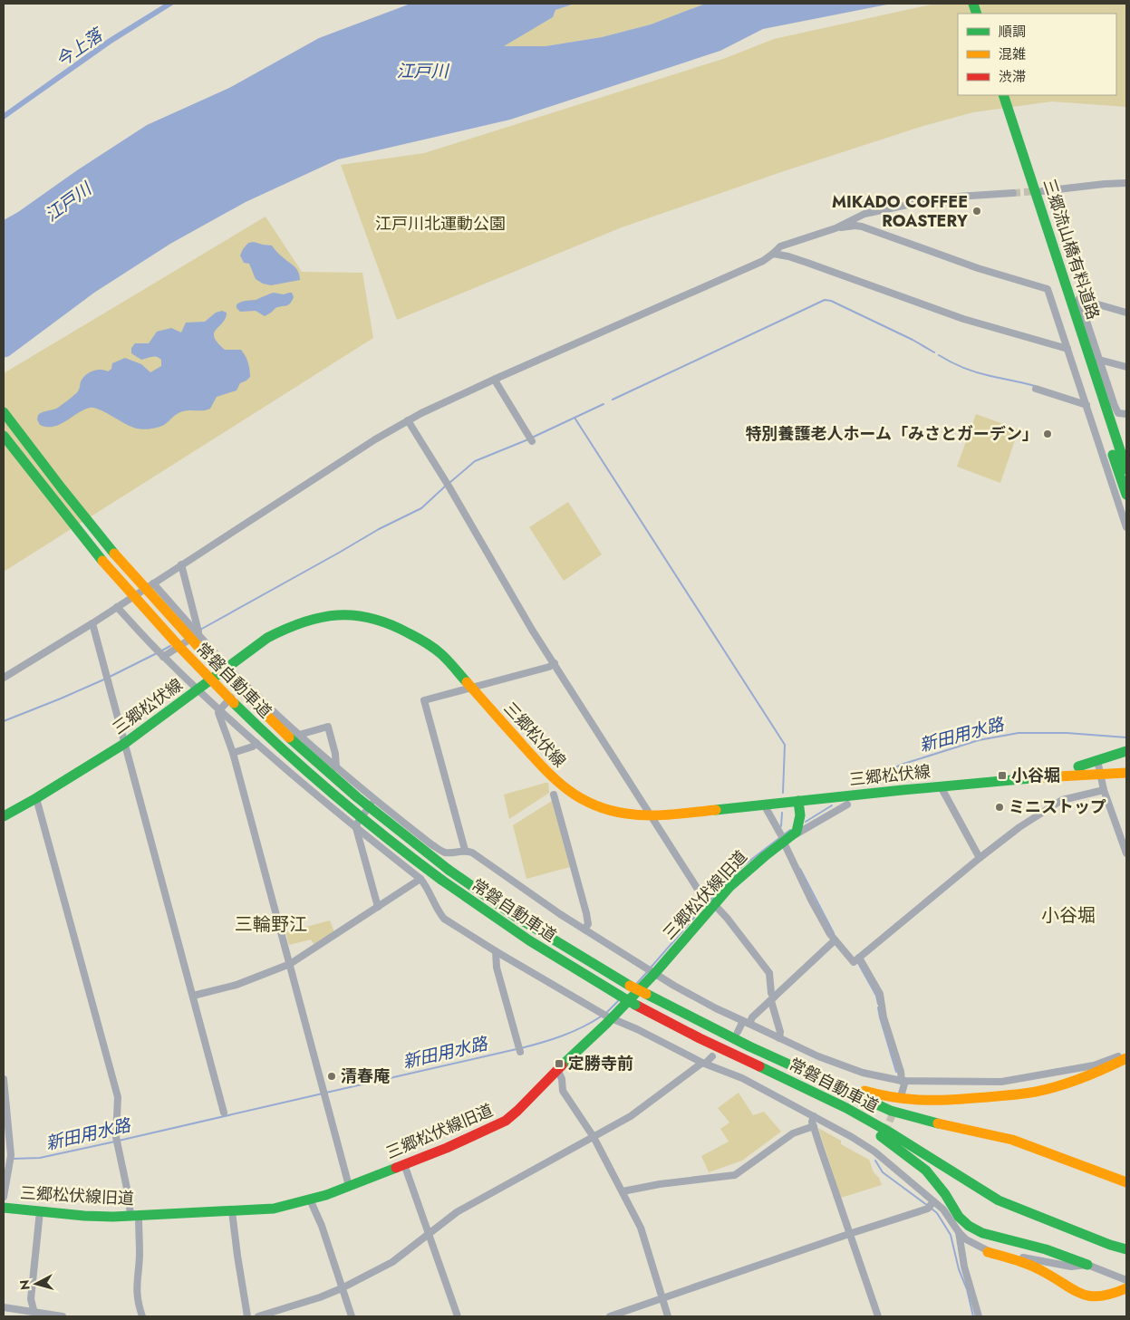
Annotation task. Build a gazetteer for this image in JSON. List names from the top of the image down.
{
  "streets": {
    "main road": [
      "三郷流山橋有料道路",
      "常磐自動車道",
      "三郷松伏線",
      "三郷松伏線旧道"
    ]
  },
  "districts": ["小谷堀", "三輪野江"],
  "water": ["今上落", "江戸川", "新田用水路"],
  "parks": ["江戸川北運動公園"],
  "places": {
    "other": [
      "MIKADO COFFEE ROASTERY",
      "特別養護老人ホーム「みさとガーデン」",
      "ミニストップ",
      "清春庵"
    ],
    "transit": ["小谷堀", "定勝寺前"]
  },
  "legend": ["順調", "混雑", "渋滞"],
  "north": "left"
}
